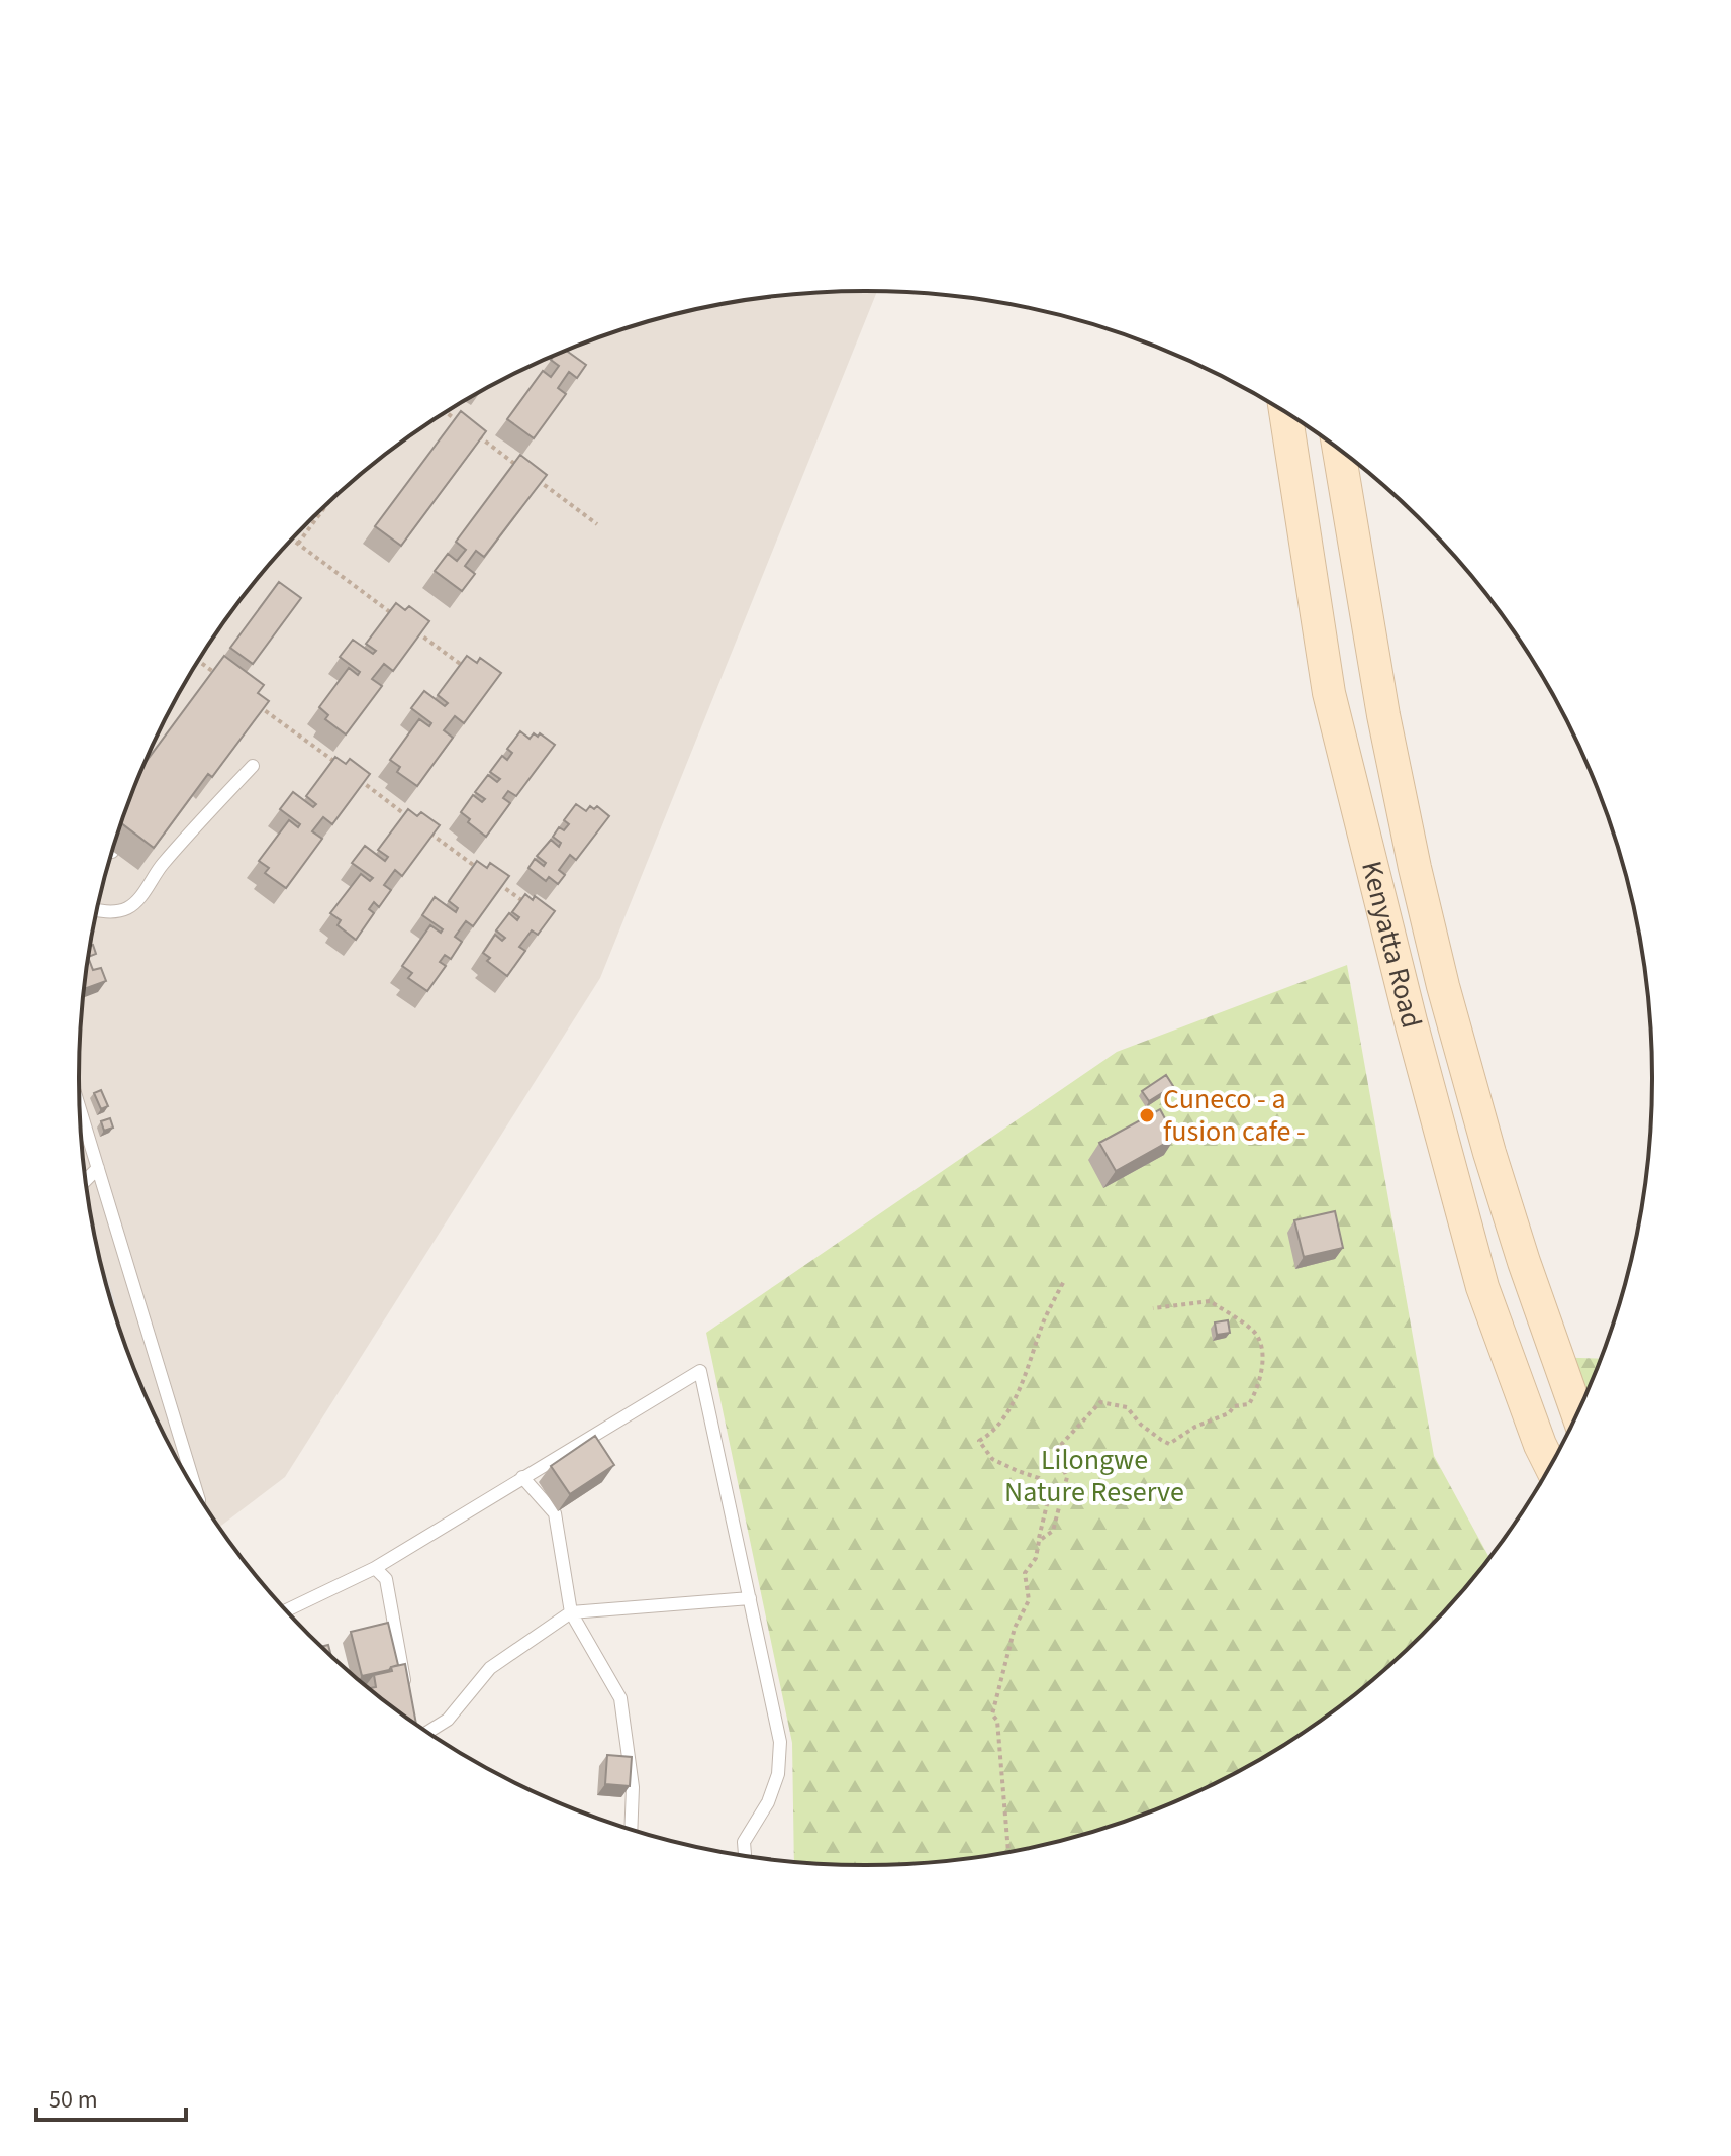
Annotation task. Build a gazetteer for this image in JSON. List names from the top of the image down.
{
  "streets": {
    "main road": ["Kenyatta Road"]
  },
  "parks": ["Lilongwe Nature Reserve"],
  "places": ["Cuneco - a fusion cafe -"],
  "scale_bar": "50 m"
}
